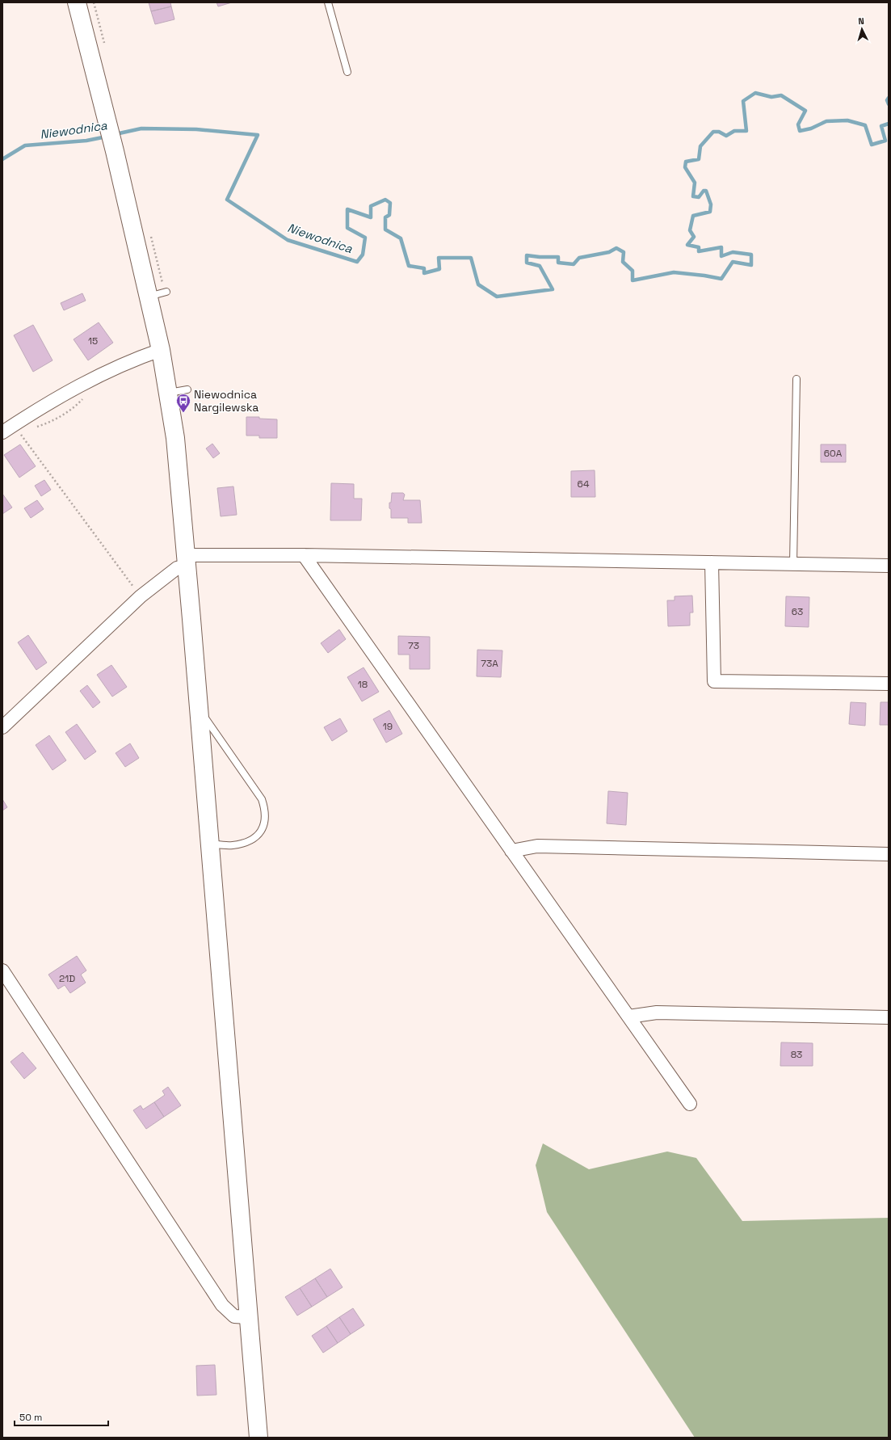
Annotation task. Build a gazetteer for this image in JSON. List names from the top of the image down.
{
  "water": ["Niewodnica"],
  "places": {
    "bus stop": ["Niewodnica Nargilewska"]
  },
  "house_numbers": [
    "15",
    "60A",
    "64",
    "63",
    "73",
    "73A",
    "18",
    "19",
    "21D",
    "83"
  ],
  "scale_bar": "50 m",
  "north": "top"
}
